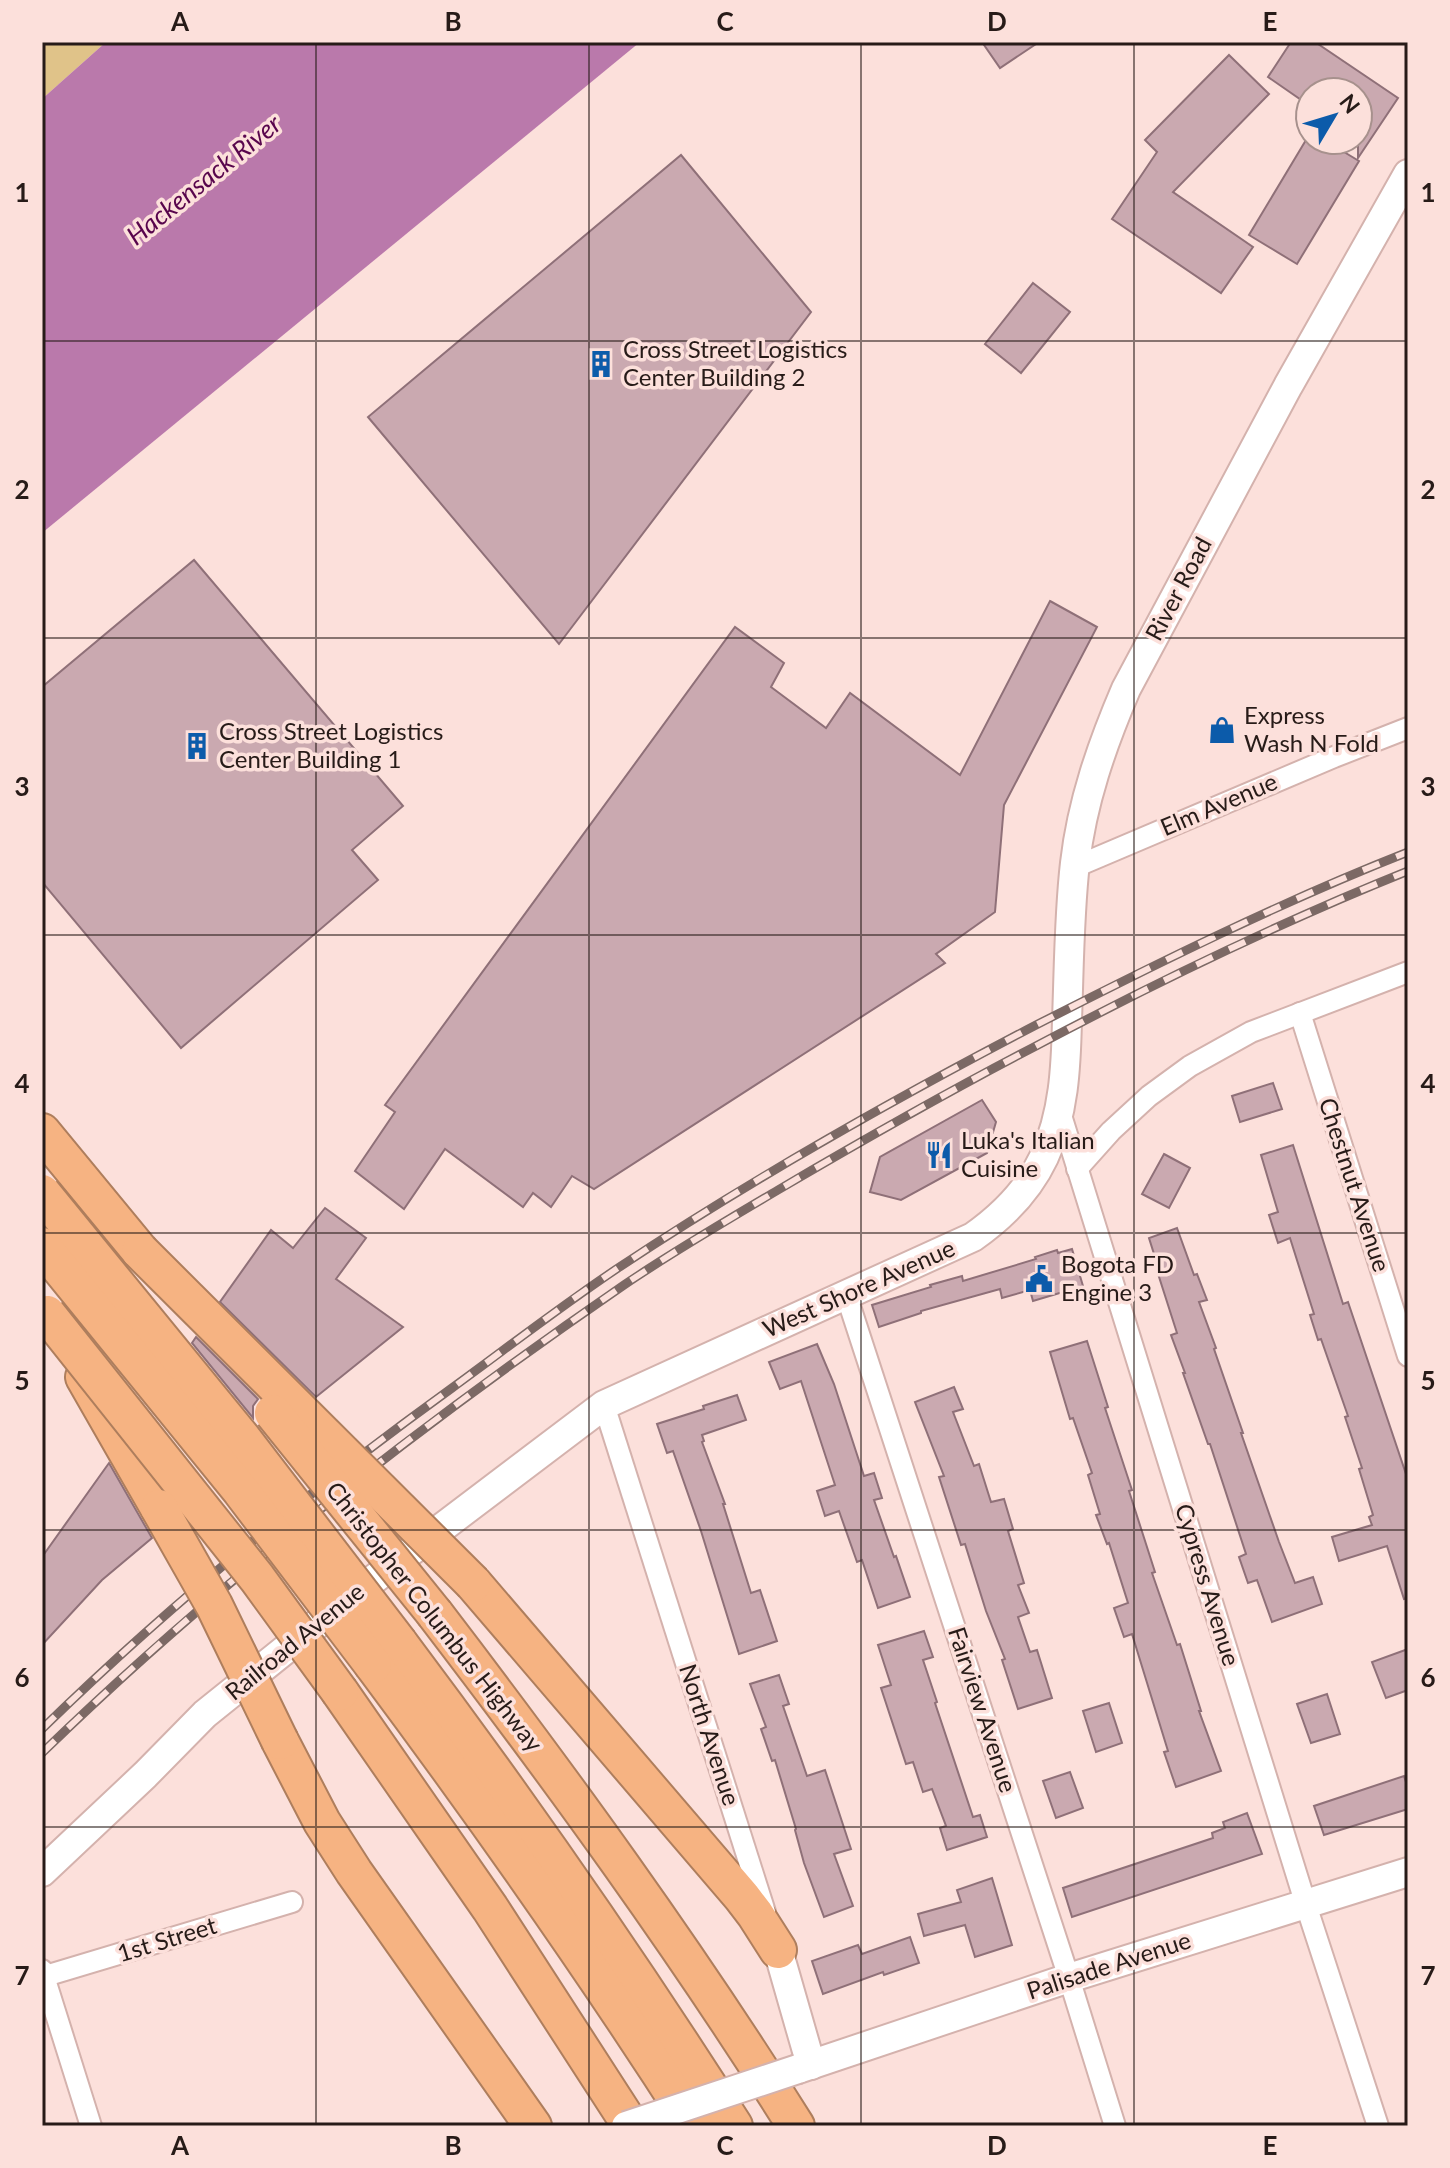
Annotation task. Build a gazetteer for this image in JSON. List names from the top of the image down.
{
  "streets": {
    "highway": ["Christopher Columbus Highway"],
    "main road": [
      "River Road",
      "West Shore Avenue",
      "Cypress Avenue",
      "Railroad Avenue",
      "North Avenue",
      "Palisade Avenue"
    ],
    "street": [
      "Elm Avenue",
      "Chestnut Avenue",
      "Fairview Avenue",
      "1st Street"
    ]
  },
  "crossings": [
    ["River Road", "Elm Avenue"],
    ["River Road", "Cypress Avenue"],
    ["West Shore Avenue", "Cypress Avenue"],
    ["West Shore Avenue", "Railroad Avenue"],
    ["West Shore Avenue", "Fairview Avenue"],
    ["West Shore Avenue", "North Avenue"],
    ["Cypress Avenue", "Palisade Avenue"],
    ["Railroad Avenue", "North Avenue"],
    ["Fairview Avenue", "Palisade Avenue"],
    ["North Avenue", "Palisade Avenue"]
  ],
  "water": ["Hackensack River"],
  "places": {
    "building": ["Cross Street Logistics Center Building 2", "Cross Street Logistics Center Building 1"],
    "shop": ["Express Wash N Fold"],
    "restaurant": ["Luka's Italian Cuisine"],
    "public building": ["Bogota FD Engine 3"]
  },
  "north": "top right",
  "grid": {
    "columns": [
      "A",
      "B",
      "C",
      "D",
      "E"
    ],
    "rows": [
      "1",
      "2",
      "3",
      "4",
      "5",
      "6",
      "7"
    ]
  }
}
